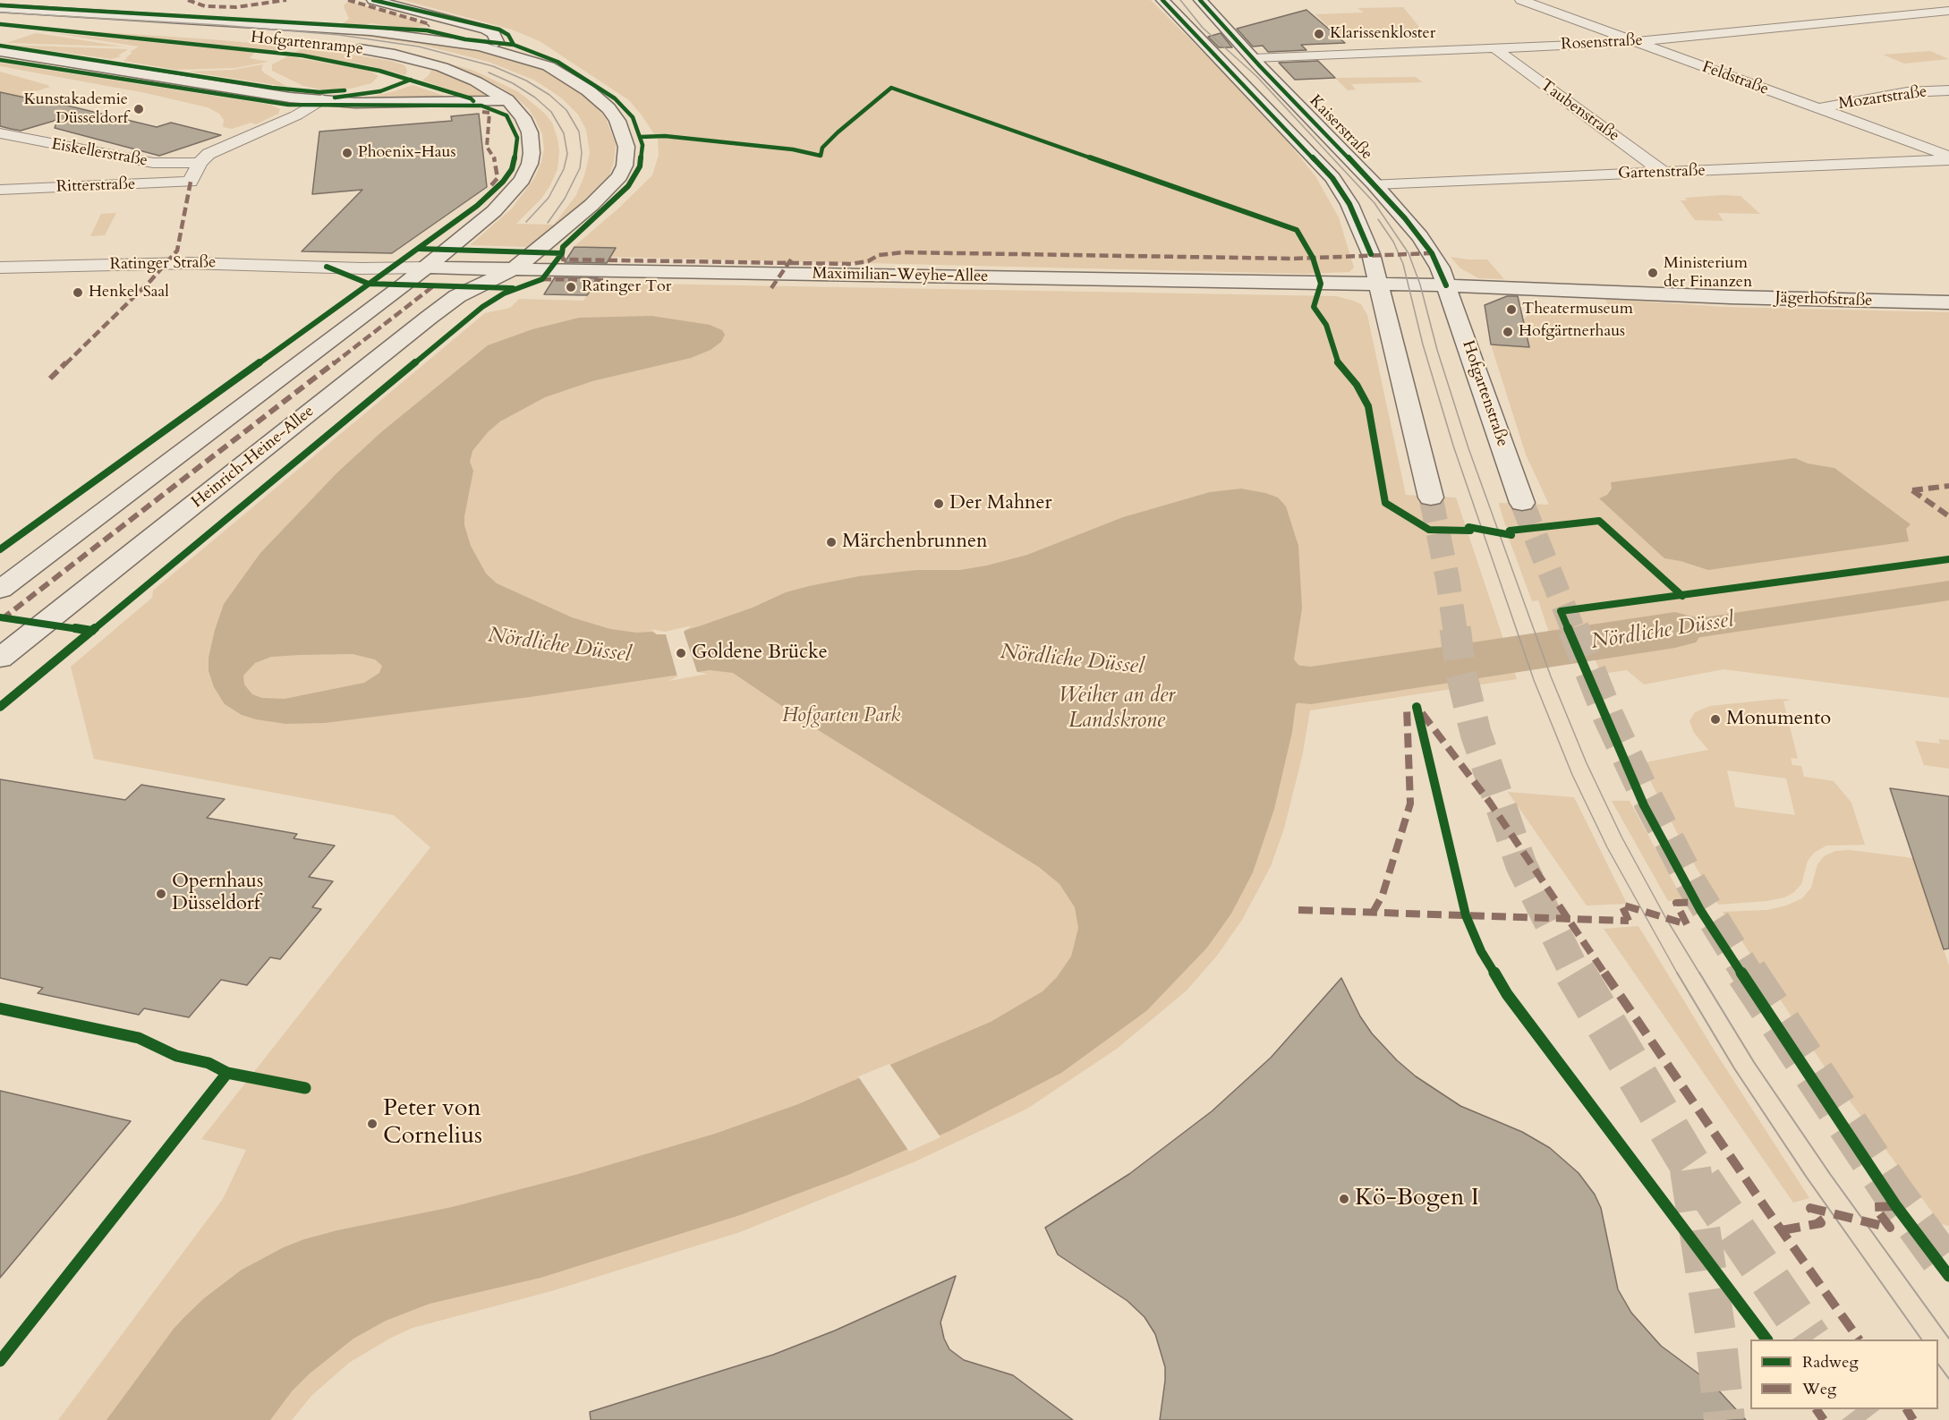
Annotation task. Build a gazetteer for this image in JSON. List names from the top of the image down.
{
  "streets": {
    "main road": [
      "Hofgartenrampe",
      "Kaiserstraße",
      "Maximilian-Weyhe-Allee",
      "Jägerhofstraße",
      "Hofgartenstraße",
      "Heinrich-Heine-Allee"
    ],
    "street": [
      "Rosenstraße",
      "Feldstraße",
      "Mozartstraße",
      "Taubenstraße",
      "Eiskellerstraße",
      "Gartenstraße",
      "Ritterstraße",
      "Ratinger Straße"
    ]
  },
  "crossings": [
    ["Rosenstraße", "Feldstraße"],
    ["Rosenstraße", "Taubenstraße"],
    ["Rosenstraße", "Kaiserstraße"],
    ["Hofgartenrampe", "Ratinger Straße"],
    ["Hofgartenrampe", "Maximilian-Weyhe-Allee"],
    ["Hofgartenrampe", "Heinrich-Heine-Allee"],
    ["Feldstraße", "Mozartstraße"],
    ["Feldstraße", "Gartenstraße"],
    ["Taubenstraße", "Gartenstraße"],
    ["Kaiserstraße", "Gartenstraße"],
    ["Kaiserstraße", "Maximilian-Weyhe-Allee"],
    ["Kaiserstraße", "Jägerhofstraße"],
    ["Kaiserstraße", "Hofgartenstraße"],
    ["Eiskellerstraße", "Ritterstraße"],
    ["Ratinger Straße", "Maximilian-Weyhe-Allee"],
    ["Maximilian-Weyhe-Allee", "Jägerhofstraße"],
    ["Maximilian-Weyhe-Allee", "Heinrich-Heine-Allee"],
    ["Jägerhofstraße", "Hofgartenstraße"]
  ],
  "water": ["Nördliche Düssel", "Weiher an der Landskrone"],
  "parks": ["Hofgarten Park"],
  "places": [
    "Klarissenkloster",
    "Kunstakademie Düsseldorf",
    "Phoenix-Haus",
    "Ministerium der Finanzen",
    "Ratinger Tor",
    "Henkel Saal",
    "Theatermuseum",
    "Hofgärtnerhaus",
    "Der Mahner",
    "Märchenbrunnen",
    "Goldene Brücke",
    "Monumento",
    "Opernhaus Düsseldorf",
    "Peter von Cornelius",
    "Kö-Bogen I"
  ],
  "legend": ["Radweg", "Weg"]
}
